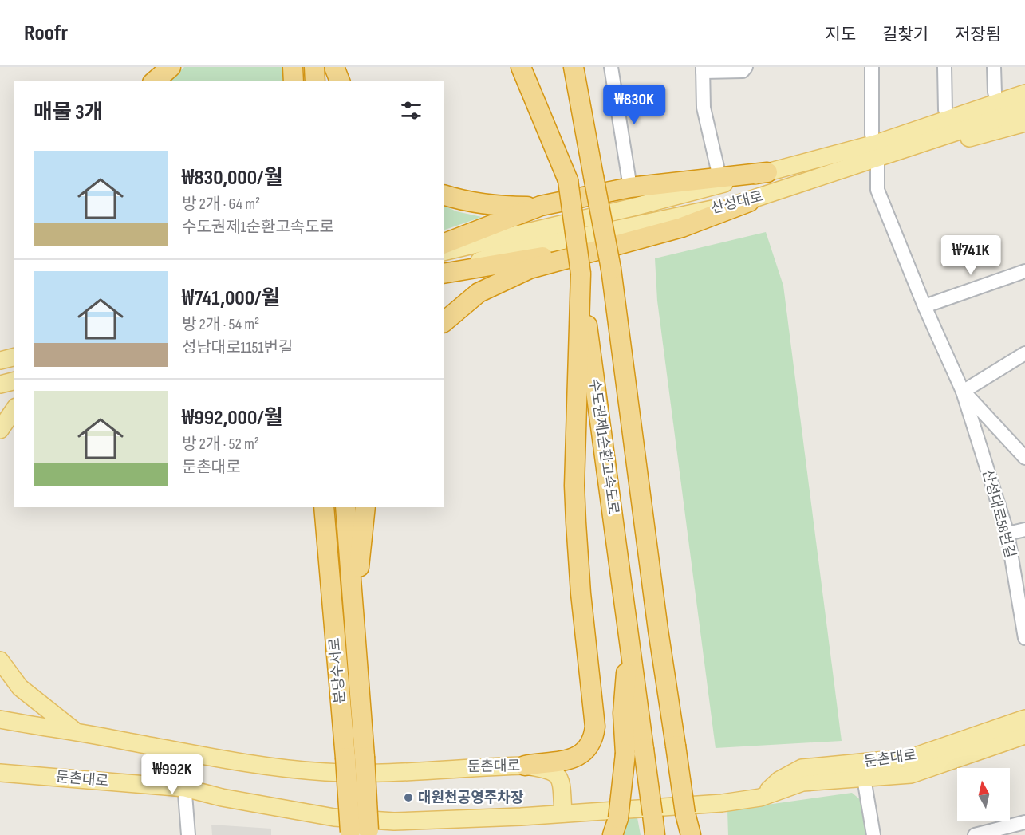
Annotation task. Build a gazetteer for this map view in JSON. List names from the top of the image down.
{
  "streets": {
    "highway": ["수도권제1순환고속도로", "분당수서로"],
    "main road": ["산성대로", "둔촌대로"],
    "street": ["산성대로58번길"]
  },
  "crossings": [
    ["산성대로", "산성대로58번길"]
  ],
  "places": ["대원천공영주차장"],
  "north": "top",
  "page": {
    "header": "Roofr",
    "nav": ["지도", "길찾기", "저장됨"],
    "heading": "매물 3개",
    "price": ["₩830K", "₩741K", "₩992K"],
    "list": [
      {
        "name": "₩830,000/월",
        "note": "방 2개 · 64 m² · 수도권제1순환고속도로"
      },
      {
        "name": "₩741,000/월",
        "note": "방 2개 · 54 m² · 성남대로1151번길"
      },
      {
        "name": "₩992,000/월",
        "note": "방 2개 · 52 m² · 둔촌대로"
      }
    ]
  }
}
